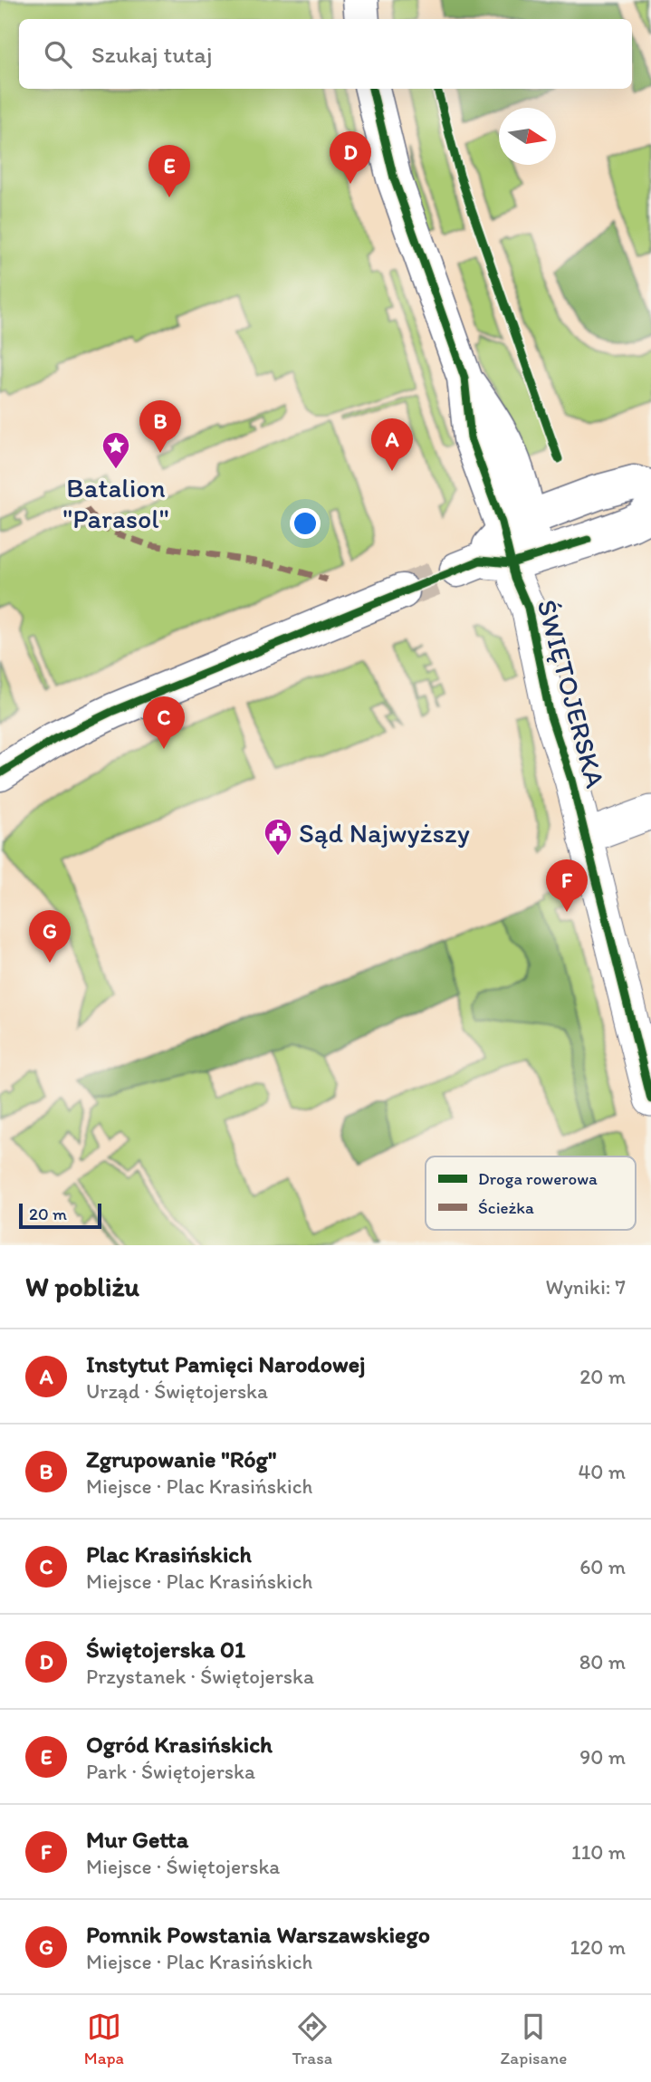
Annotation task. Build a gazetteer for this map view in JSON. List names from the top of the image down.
{
  "streets": {
    "street": ["ŚWIĘTOJERSKA"]
  },
  "places": {
    "place": ["Batalion \"Parasol\""],
    "public building": ["Sąd Najwyższy"]
  },
  "legend": ["Droga rowerowa", "Ścieżka"],
  "scale_bar": "20 m",
  "north": "right",
  "page": {
    "search": "Szukaj tutaj",
    "pins": [
      "D",
      "E",
      "B",
      "A",
      "C",
      "F",
      "G"
    ],
    "scale": "20 m",
    "heading": ["W pobliżu", "Wyniki: 7"],
    "list": [
      {
        "mark": "A",
        "name": "Instytut Pamięci Narodowej",
        "note": "Urząd · Świętojerska",
        "value": "20 m"
      },
      {
        "mark": "B",
        "name": "Zgrupowanie \"Róg\"",
        "note": "Miejsce · Plac Krasińskich",
        "value": "40 m"
      },
      {
        "mark": "C",
        "name": "Plac Krasińskich",
        "note": "Miejsce · Plac Krasińskich",
        "value": "60 m"
      },
      {
        "mark": "D",
        "name": "Świętojerska 01",
        "note": "Przystanek · Świętojerska",
        "value": "80 m"
      },
      {
        "mark": "E",
        "name": "Ogród Krasińskich",
        "note": "Park · Świętojerska",
        "value": "90 m"
      },
      {
        "mark": "F",
        "name": "Mur Getta",
        "note": "Miejsce · Świętojerska",
        "value": "110 m"
      },
      {
        "mark": "G",
        "name": "Pomnik Powstania Warszawskiego",
        "note": "Miejsce · Plac Krasińskich",
        "value": "120 m"
      }
    ],
    "nav": ["Mapa", "Trasa", "Zapisane"]
  }
}
